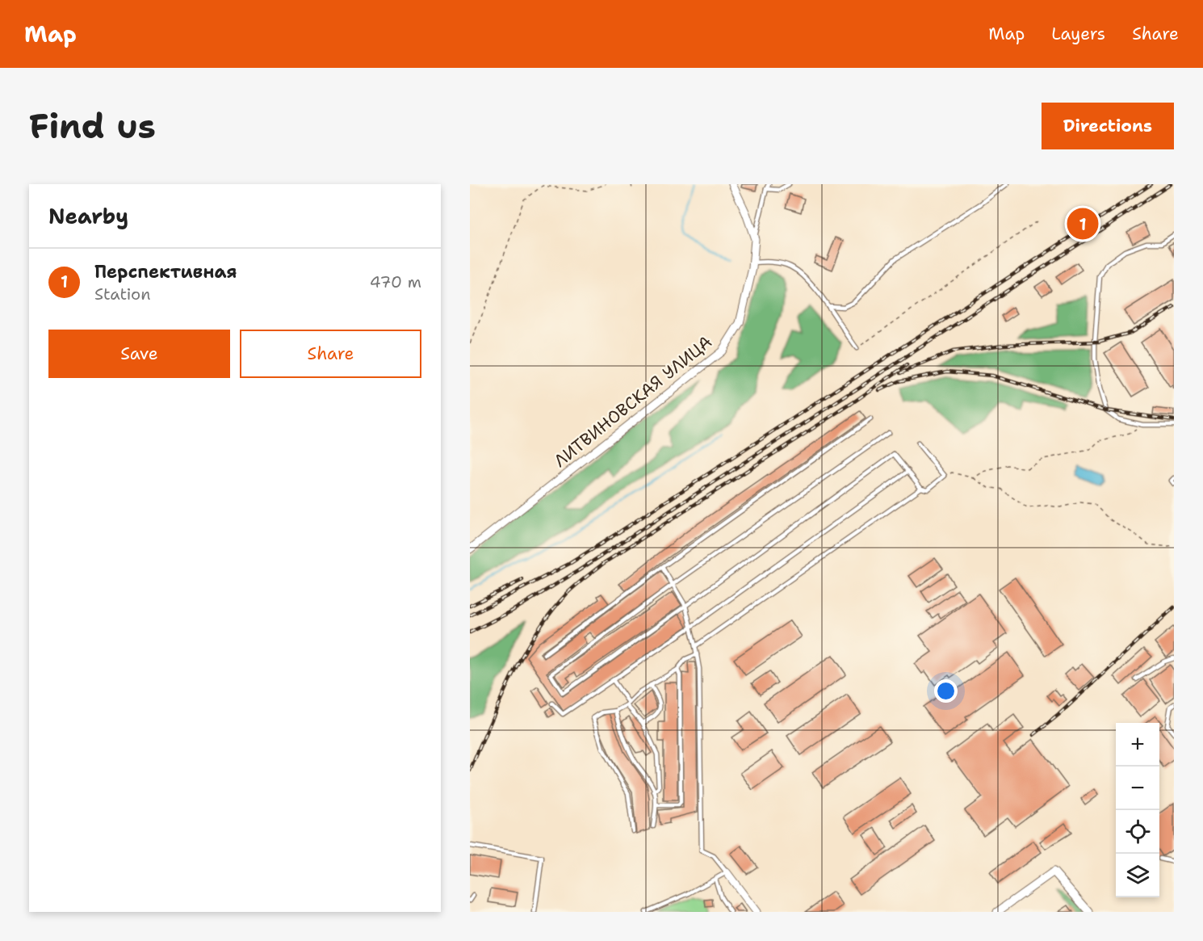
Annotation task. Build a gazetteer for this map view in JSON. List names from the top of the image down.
{
  "streets": {
    "street": ["ЛИТВИНОВСКАЯ УЛИЦА"]
  },
  "page": {
    "header": "Map",
    "nav": ["Map", "Layers", "Share"],
    "buttons": [
      "Directions",
      ["Save", "Share"]
    ],
    "title": "Find us",
    "heading": "Nearby",
    "pins": "1",
    "list": [
      {
        "mark": "1",
        "name": "Перспективная",
        "note": "Station",
        "value": "470 m"
      }
    ],
    "map_buttons": ["+", "−"]
  }
}
